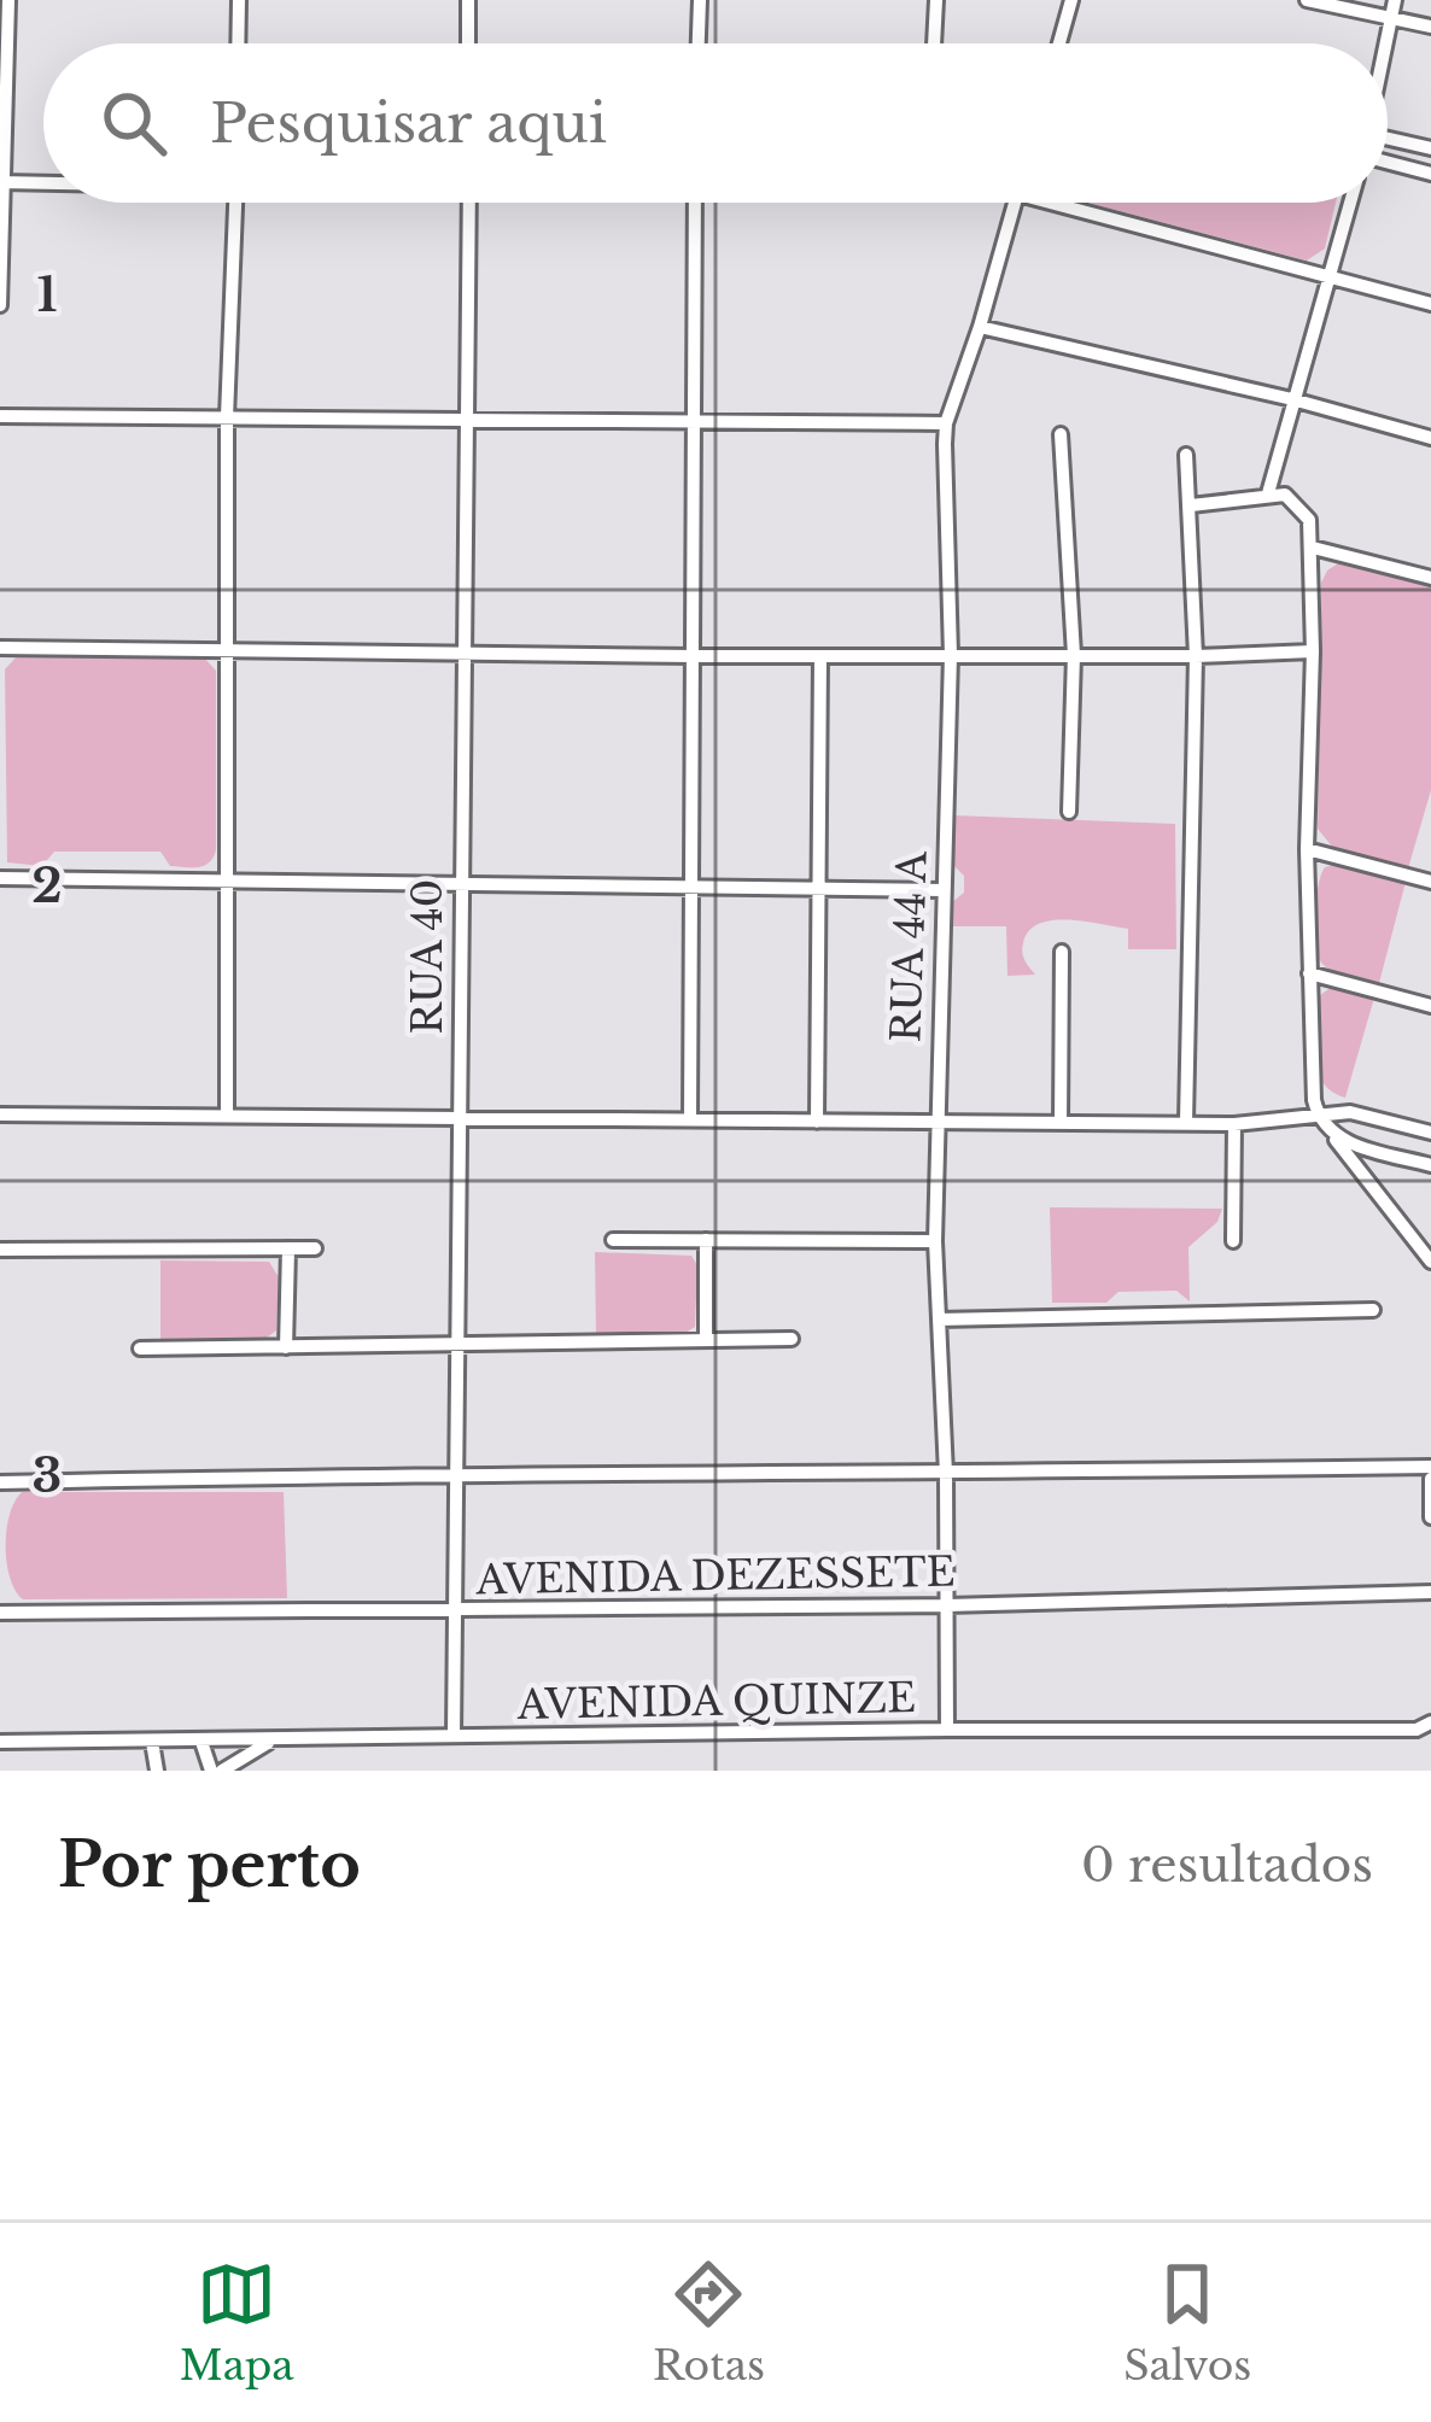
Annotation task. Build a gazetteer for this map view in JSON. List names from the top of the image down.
{
  "streets": {
    "street": [
      "RUA 44 A",
      "RUA 40",
      "AVENIDA DEZESSETE",
      "AVENIDA QUINZE"
    ]
  },
  "crossings": [
    ["RUA 44 A", "AVENIDA DEZESSETE"],
    ["RUA 44 A", "AVENIDA QUINZE"],
    ["RUA 40", "AVENIDA DEZESSETE"],
    ["RUA 40", "AVENIDA QUINZE"]
  ],
  "page": {
    "search": "Pesquisar aqui",
    "heading": ["Por perto", "0 resultados"],
    "nav": ["Mapa", "Rotas", "Salvos"]
  },
  "grid": {
    "rows": ["1", "2", "3"]
  }
}
